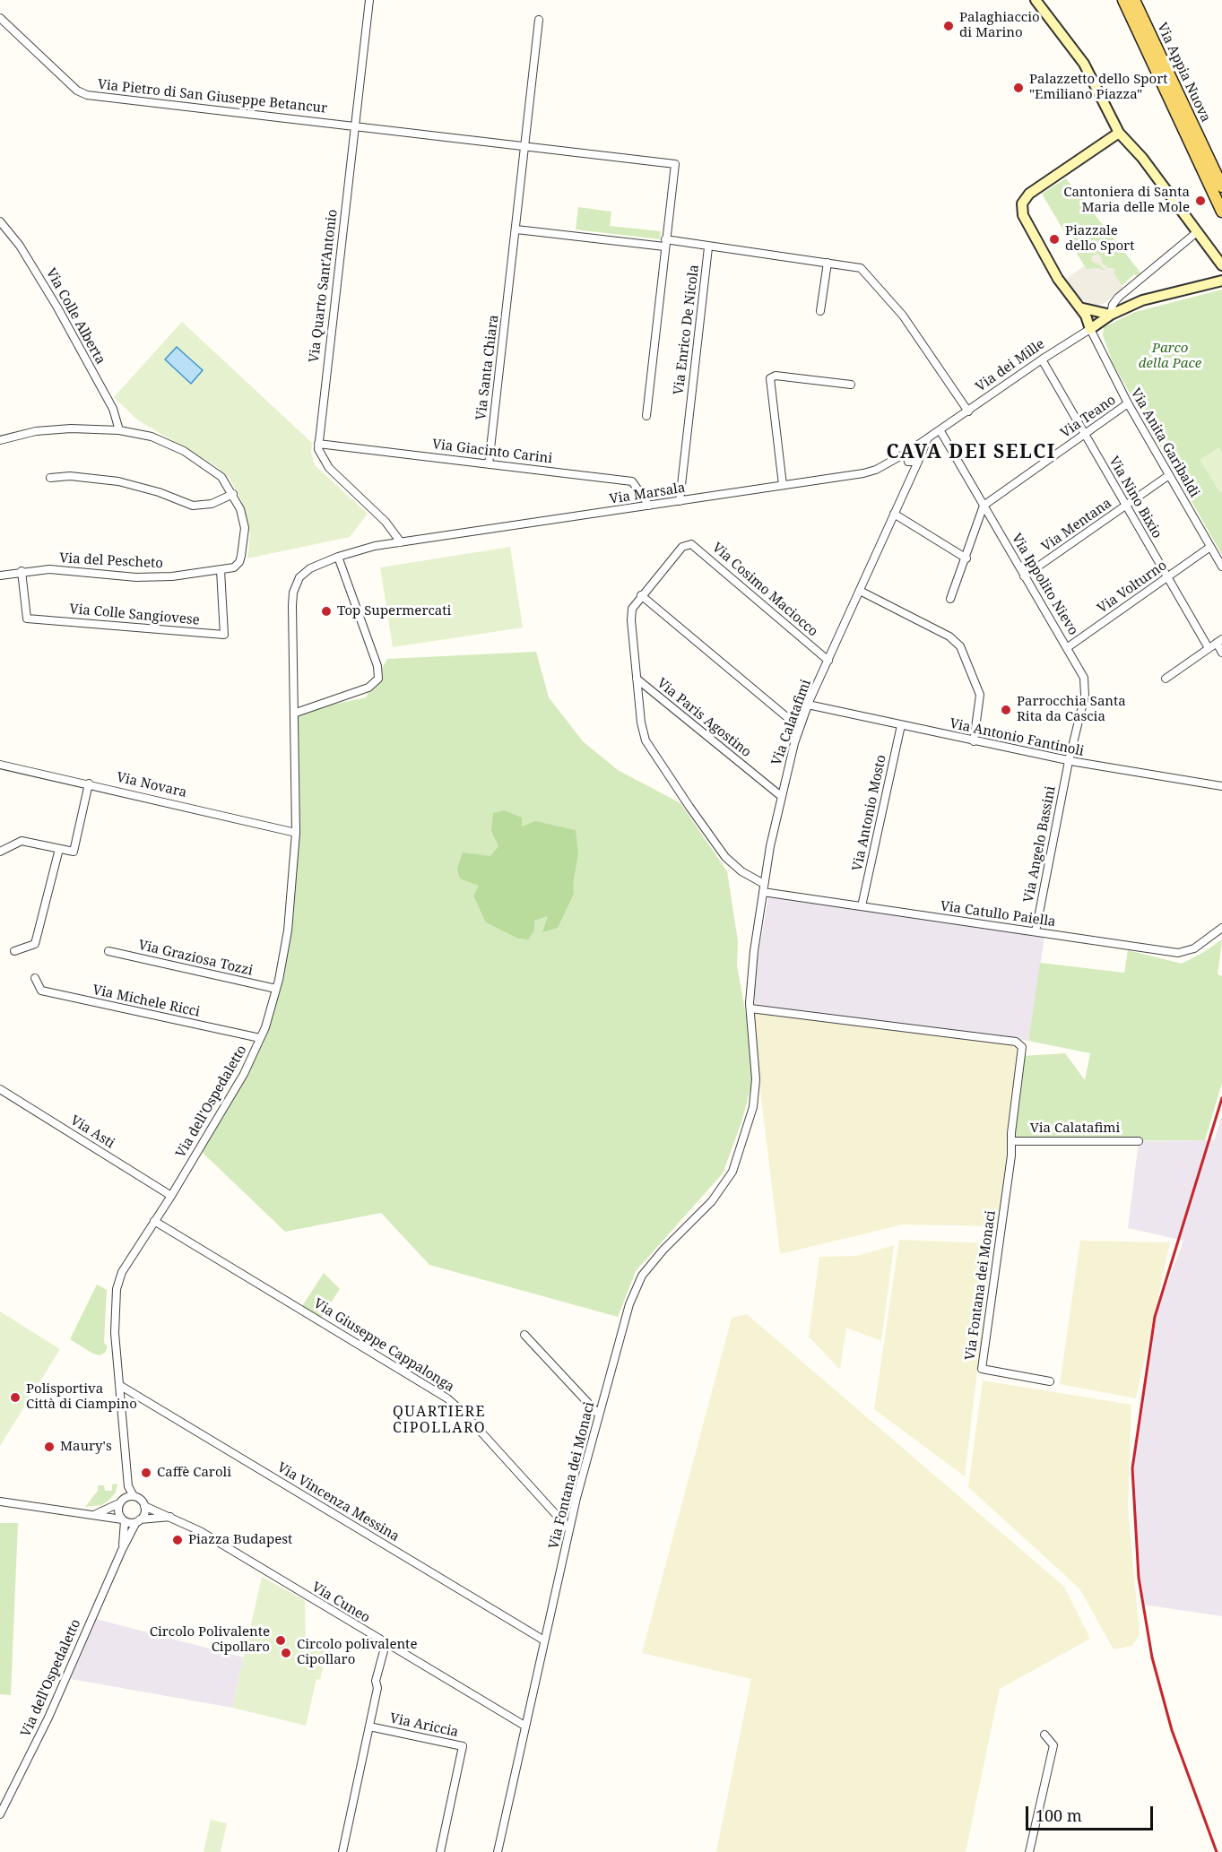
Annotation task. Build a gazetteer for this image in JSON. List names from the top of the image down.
{
  "streets": {
    "main road": ["Via Appia Nuova"],
    "street": [
      "Via Pietro di San Giuseppe Betancur",
      "Via Quarto Sant'Antonio",
      "Via Colle Alberta",
      "Via Enrico De Nicola",
      "Via dei Mille",
      "Via Santa Chiara",
      "Via Teano",
      "Via Anita Garibaldi",
      "Via Giacinto Carini",
      "Via Marsala",
      "Via Nino Bixio",
      "Via Mentana",
      "Via del Pescheto",
      "Via Ippolito Nievo",
      "Via Volturno",
      "Via Cosimo Maciocco",
      "Via Colle Sangiovese",
      "Via Paris Agostino",
      "Via Calatafimi",
      "Via Antonio Fantinoli",
      "Via Novara",
      "Via Antonio Mosto",
      "Via Angelo Bassini",
      "Via Catullo Paiella",
      "Via Graziosa Tozzi",
      "Via Michele Ricci",
      "Via dell'Ospedaletto",
      "Via Asti",
      "Via Fontana dei Monaci",
      "Via Giuseppe Cappalonga",
      "Via Vincenza Messina",
      "Via Cuneo",
      "Via Ariccia"
    ]
  },
  "crossings": [
    ["Via Pietro di San Giuseppe Betancur", "Via Quarto Sant'Antonio"],
    ["Via Pietro di San Giuseppe Betancur", "Via Santa Chiara"],
    ["Via Quarto Sant'Antonio", "Via Giacinto Carini"],
    ["Via Enrico De Nicola", "Via dei Mille"],
    ["Via Enrico De Nicola", "Via Marsala"],
    ["Via dei Mille", "Via Anita Garibaldi"],
    ["Via dei Mille", "Via Marsala"],
    ["Via dei Mille", "Via Nino Bixio"],
    ["Via dei Mille", "Via Ippolito Nievo"],
    ["Via Santa Chiara", "Via Giacinto Carini"],
    ["Via Teano", "Via Anita Garibaldi"],
    ["Via Teano", "Via Nino Bixio"],
    ["Via Teano", "Via Ippolito Nievo"],
    ["Via Anita Garibaldi", "Via Mentana"],
    ["Via Anita Garibaldi", "Via Volturno"],
    ["Via Giacinto Carini", "Via Marsala"],
    ["Via Marsala", "Via dell'Ospedaletto"],
    ["Via Nino Bixio", "Via Mentana"],
    ["Via Nino Bixio", "Via Volturno"],
    ["Via Mentana", "Via Ippolito Nievo"],
    ["Via del Pescheto", "Via Colle Sangiovese"],
    ["Via Ippolito Nievo", "Via Volturno"],
    ["Via Ippolito Nievo", "Via Antonio Fantinoli"],
    ["Via Ippolito Nievo", "Via Angelo Bassini"],
    ["Via Cosimo Maciocco", "Via Calatafimi"],
    ["Via Cosimo Maciocco", "Via Catullo Paiella"],
    ["Via Paris Agostino", "Via Calatafimi"],
    ["Via Paris Agostino", "Via Catullo Paiella"],
    ["Via Calatafimi", "Via Antonio Fantinoli"],
    ["Via Calatafimi", "Via Catullo Paiella"],
    ["Via Calatafimi", "Via Fontana dei Monaci"],
    ["Via Antonio Fantinoli", "Via Antonio Mosto"],
    ["Via Antonio Fantinoli", "Via Angelo Bassini"],
    ["Via Novara", "Via dell'Ospedaletto"],
    ["Via Antonio Mosto", "Via Catullo Paiella"],
    ["Via Angelo Bassini", "Via Catullo Paiella"],
    ["Via Graziosa Tozzi", "Via dell'Ospedaletto"],
    ["Via Michele Ricci", "Via dell'Ospedaletto"],
    ["Via dell'Ospedaletto", "Via Asti"],
    ["Via dell'Ospedaletto", "Via Giuseppe Cappalonga"],
    ["Via dell'Ospedaletto", "Via Vincenza Messina"],
    ["Via dell'Ospedaletto", "Via Cuneo"],
    ["Via Fontana dei Monaci", "Via Giuseppe Cappalonga"],
    ["Via Fontana dei Monaci", "Via Vincenza Messina"],
    ["Via Fontana dei Monaci", "Via Cuneo"]
  ],
  "districts": ["CAVA DEI SELCI", "QUARTIERE CIPOLLARO"],
  "parks": ["Parco della Pace"],
  "places": [
    "Palaghiaccio di Marino",
    "Palazzetto dello Sport \"Emiliano Piazza\"",
    "Cantoniera di Santa Maria delle Mole",
    "Piazzale dello Sport",
    "Top Supermercati",
    "Parrocchia Santa Rita da Cascia",
    "Polisportiva Città di Ciampino",
    "Maury's",
    "Caffè Caroli",
    "Piazza Budapest",
    "Circolo Polivalente Cipollaro",
    "Circolo polivalente Cipollaro"
  ],
  "scale_bar": "100 m"
}
